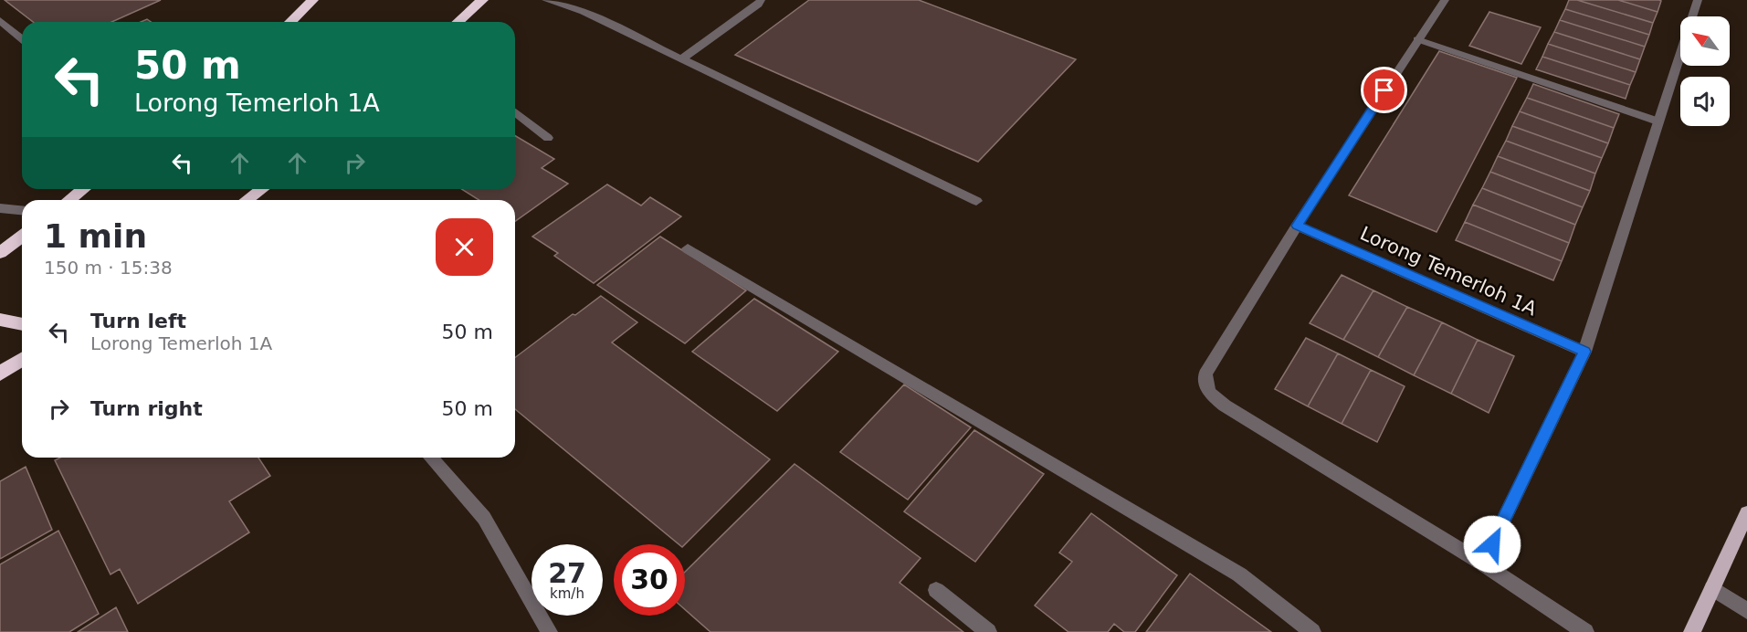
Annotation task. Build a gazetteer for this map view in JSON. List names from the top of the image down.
{
  "streets": {
    "street": ["Lorong Temerloh 1A"]
  },
  "north": "top left",
  "page": {
    "turn": ["50 m", "Lorong Temerloh 1A"],
    "heading": ["1 min", "150 m · 15:38"],
    "list": [
      {
        "name": "Turn left",
        "note": "Lorong Temerloh 1A",
        "value": "50 m"
      },
      {
        "name": "Turn right",
        "value": "50 m"
      }
    ],
    "speed": "27 km/h",
    "limit": "30"
  }
}
